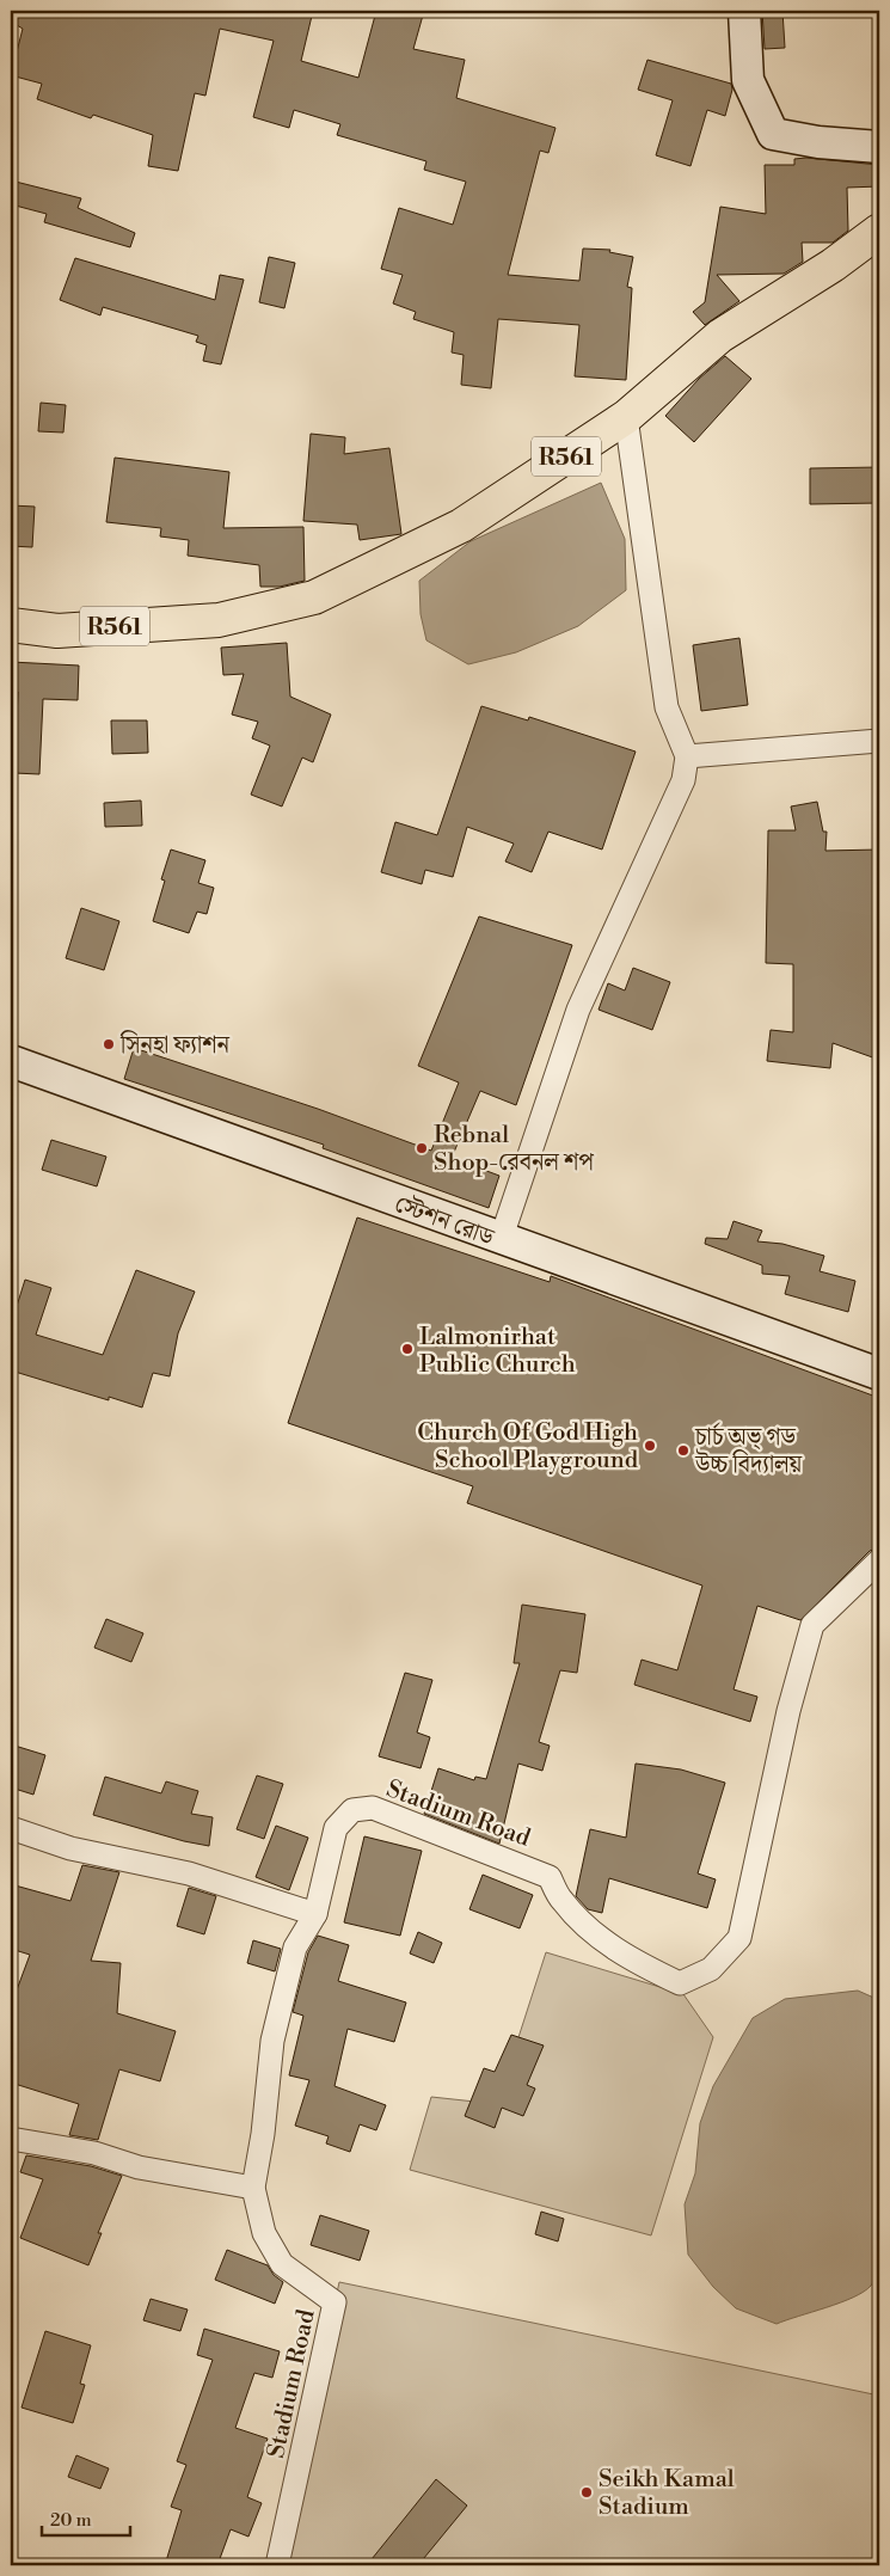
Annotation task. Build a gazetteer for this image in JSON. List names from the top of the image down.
{
  "streets": {
    "main road": ["R561", "স্টেশন রোড"],
    "street": ["Stadium Road"]
  },
  "places": [
    "সিনহা ফ্যাশন",
    "Rebnal Shop-রেবনল শপ",
    "Lalmonirhat Public Church",
    "Church Of God High School Playground",
    "চার্চ অভ্ গড ‍উচ্চ বিদ্যালয়",
    "Seikh Kamal Stadium"
  ],
  "scale_bar": "20 m"
}
